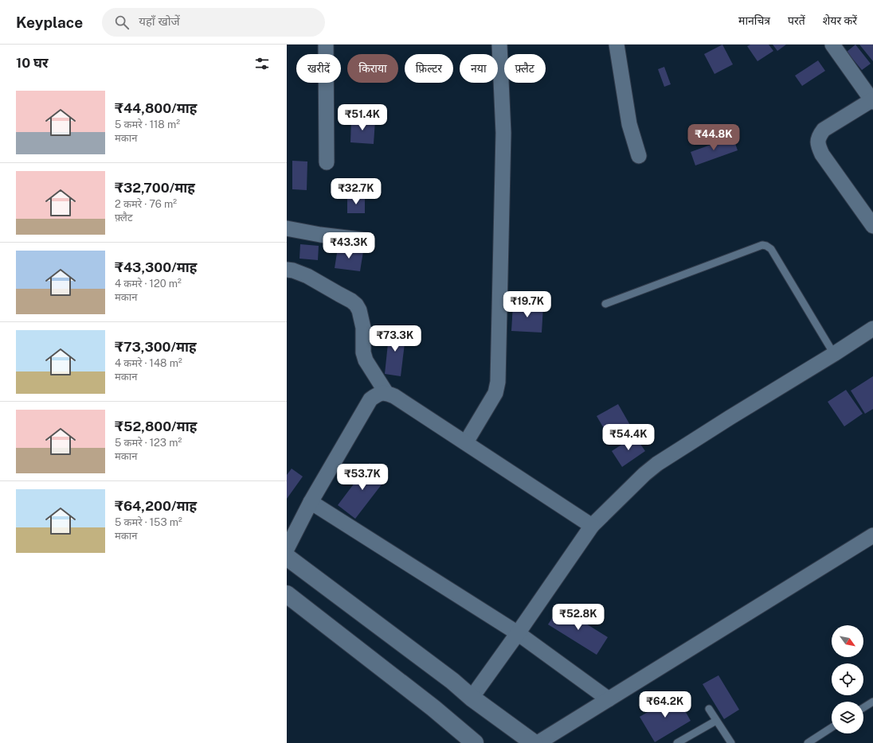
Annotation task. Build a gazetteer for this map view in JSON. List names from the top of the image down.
{
  "north": "bottom right",
  "page": {
    "header": "Keyplace",
    "search": "यहाँ खोजें",
    "nav": ["मानचित्र", "परतें", "शेयर करें"],
    "heading": "10 घर",
    "chip": [
      "खरीदें",
      "किराया",
      "फ़िल्टर",
      "नया",
      "फ़्लैट"
    ],
    "list": [
      {
        "name": "₹44,800/माह",
        "note": "5 कमरे · 118 m² · मकान"
      },
      {
        "name": "₹32,700/माह",
        "note": "2 कमरे · 76 m² · फ़्लैट"
      },
      {
        "name": "₹43,300/माह",
        "note": "4 कमरे · 120 m² · मकान"
      },
      {
        "name": "₹73,300/माह",
        "note": "4 कमरे · 148 m² · मकान"
      },
      {
        "name": "₹52,800/माह",
        "note": "5 कमरे · 123 m² · मकान"
      },
      {
        "name": "₹64,200/माह",
        "note": "5 कमरे · 153 m² · मकान"
      }
    ],
    "price": [
      "₹51.4K",
      "₹44.8K",
      "₹32.7K",
      "₹43.3K",
      "₹19.7K",
      "₹73.3K",
      "₹54.4K",
      "₹53.7K",
      "₹52.8K",
      "₹64.2K"
    ]
  }
}
